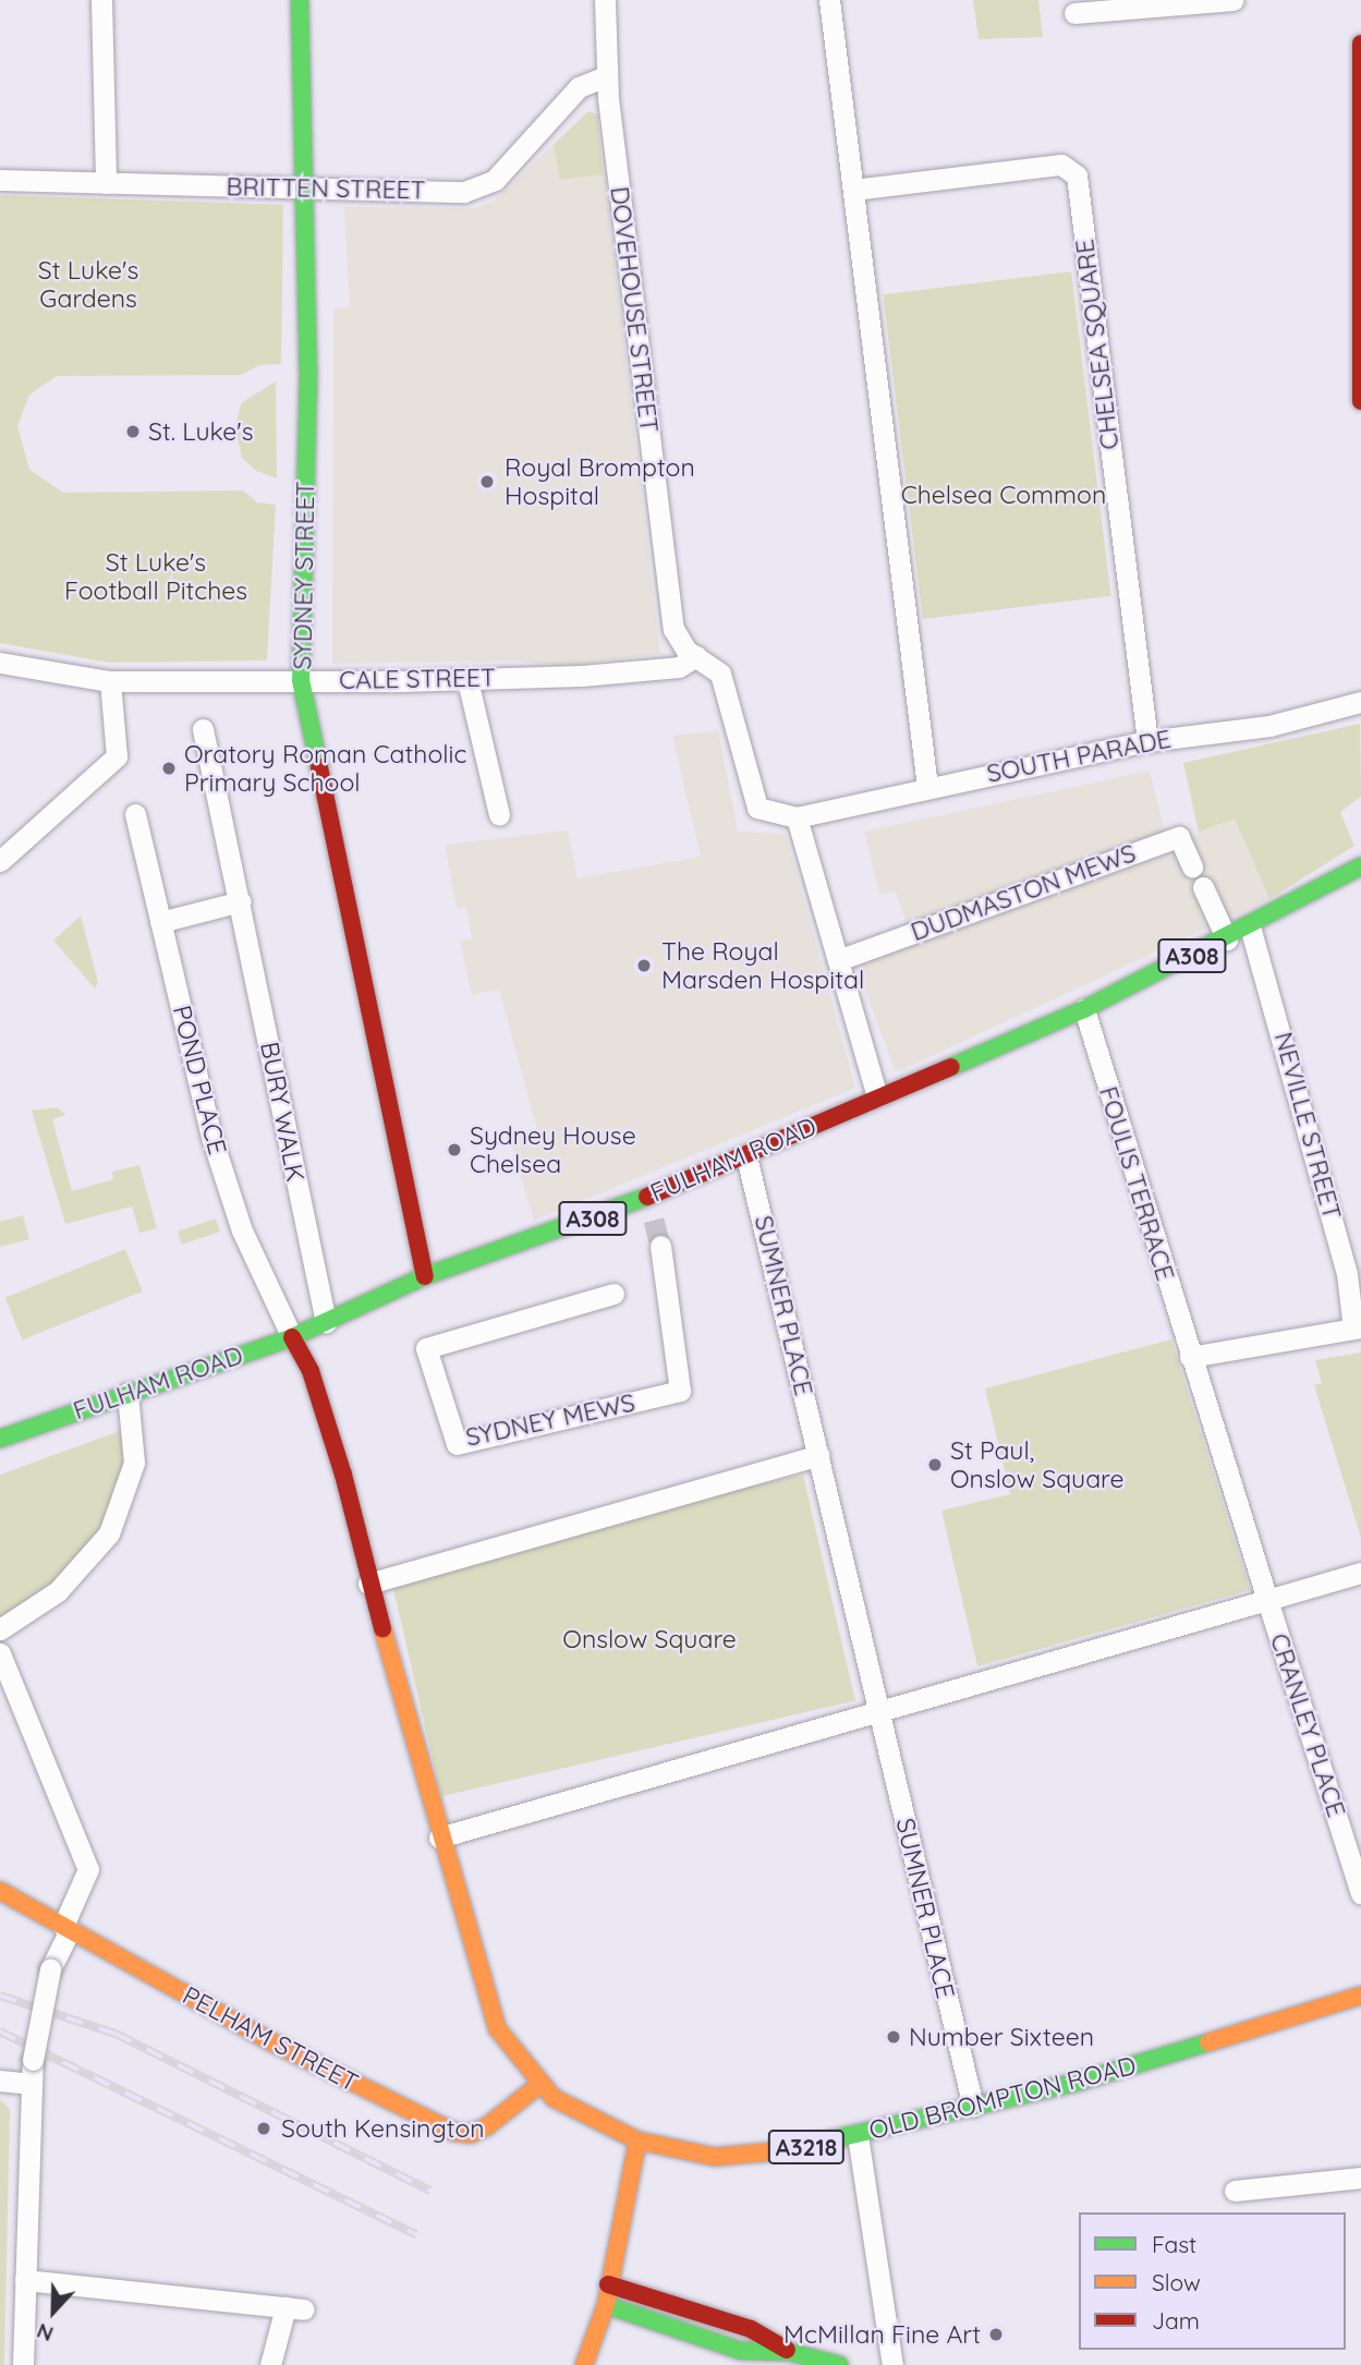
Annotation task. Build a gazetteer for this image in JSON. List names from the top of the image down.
{
  "streets": {
    "main road": [
      "SYDNEY STREET",
      "A308",
      "FULHAM ROAD",
      "PELHAM STREET",
      "OLD BROMPTON ROAD",
      "A3218"
    ],
    "street": [
      "BRITTEN STREET",
      "DOVEHOUSE STREET",
      "CHELSEA SQUARE",
      "CALE STREET",
      "SOUTH PARADE",
      "DUDMASTON MEWS",
      "POND PLACE",
      "BURY WALK",
      "NEVILLE STREET",
      "FOULIS TERRACE",
      "SUMNER PLACE",
      "SYDNEY MEWS",
      "CRANLEY PLACE"
    ]
  },
  "crossings": [
    ["BRITTEN STREET", "DOVEHOUSE STREET"],
    ["BRITTEN STREET", "SYDNEY STREET"],
    ["DOVEHOUSE STREET", "CALE STREET"],
    ["DOVEHOUSE STREET", "SOUTH PARADE"],
    ["CHELSEA SQUARE", "SOUTH PARADE"],
    ["SYDNEY STREET", "CALE STREET"],
    ["SYDNEY STREET", "FULHAM ROAD"],
    ["POND PLACE", "FULHAM ROAD"],
    ["BURY WALK", "FULHAM ROAD"],
    ["NEVILLE STREET", "FULHAM ROAD"],
    ["FULHAM ROAD", "FOULIS TERRACE"],
    ["FULHAM ROAD", "SUMNER PLACE"],
    ["FOULIS TERRACE", "CRANLEY PLACE"],
    ["SUMNER PLACE", "OLD BROMPTON ROAD"],
    ["PELHAM STREET", "OLD BROMPTON ROAD"]
  ],
  "parks": [
    "St Luke's Gardens",
    "Chelsea Common",
    "St Luke's Football Pitches",
    "Onslow Square"
  ],
  "places": [
    "St. Luke's",
    "Royal Brompton Hospital",
    "Oratory Roman Catholic Primary School",
    "The Royal Marsden Hospital",
    "Sydney House Chelsea",
    "St Paul, Onslow Square",
    "Number Sixteen",
    "South Kensington",
    "McMillan Fine Art"
  ],
  "legend": ["Fast", "Slow", "Jam"],
  "north": "bottom"
}
